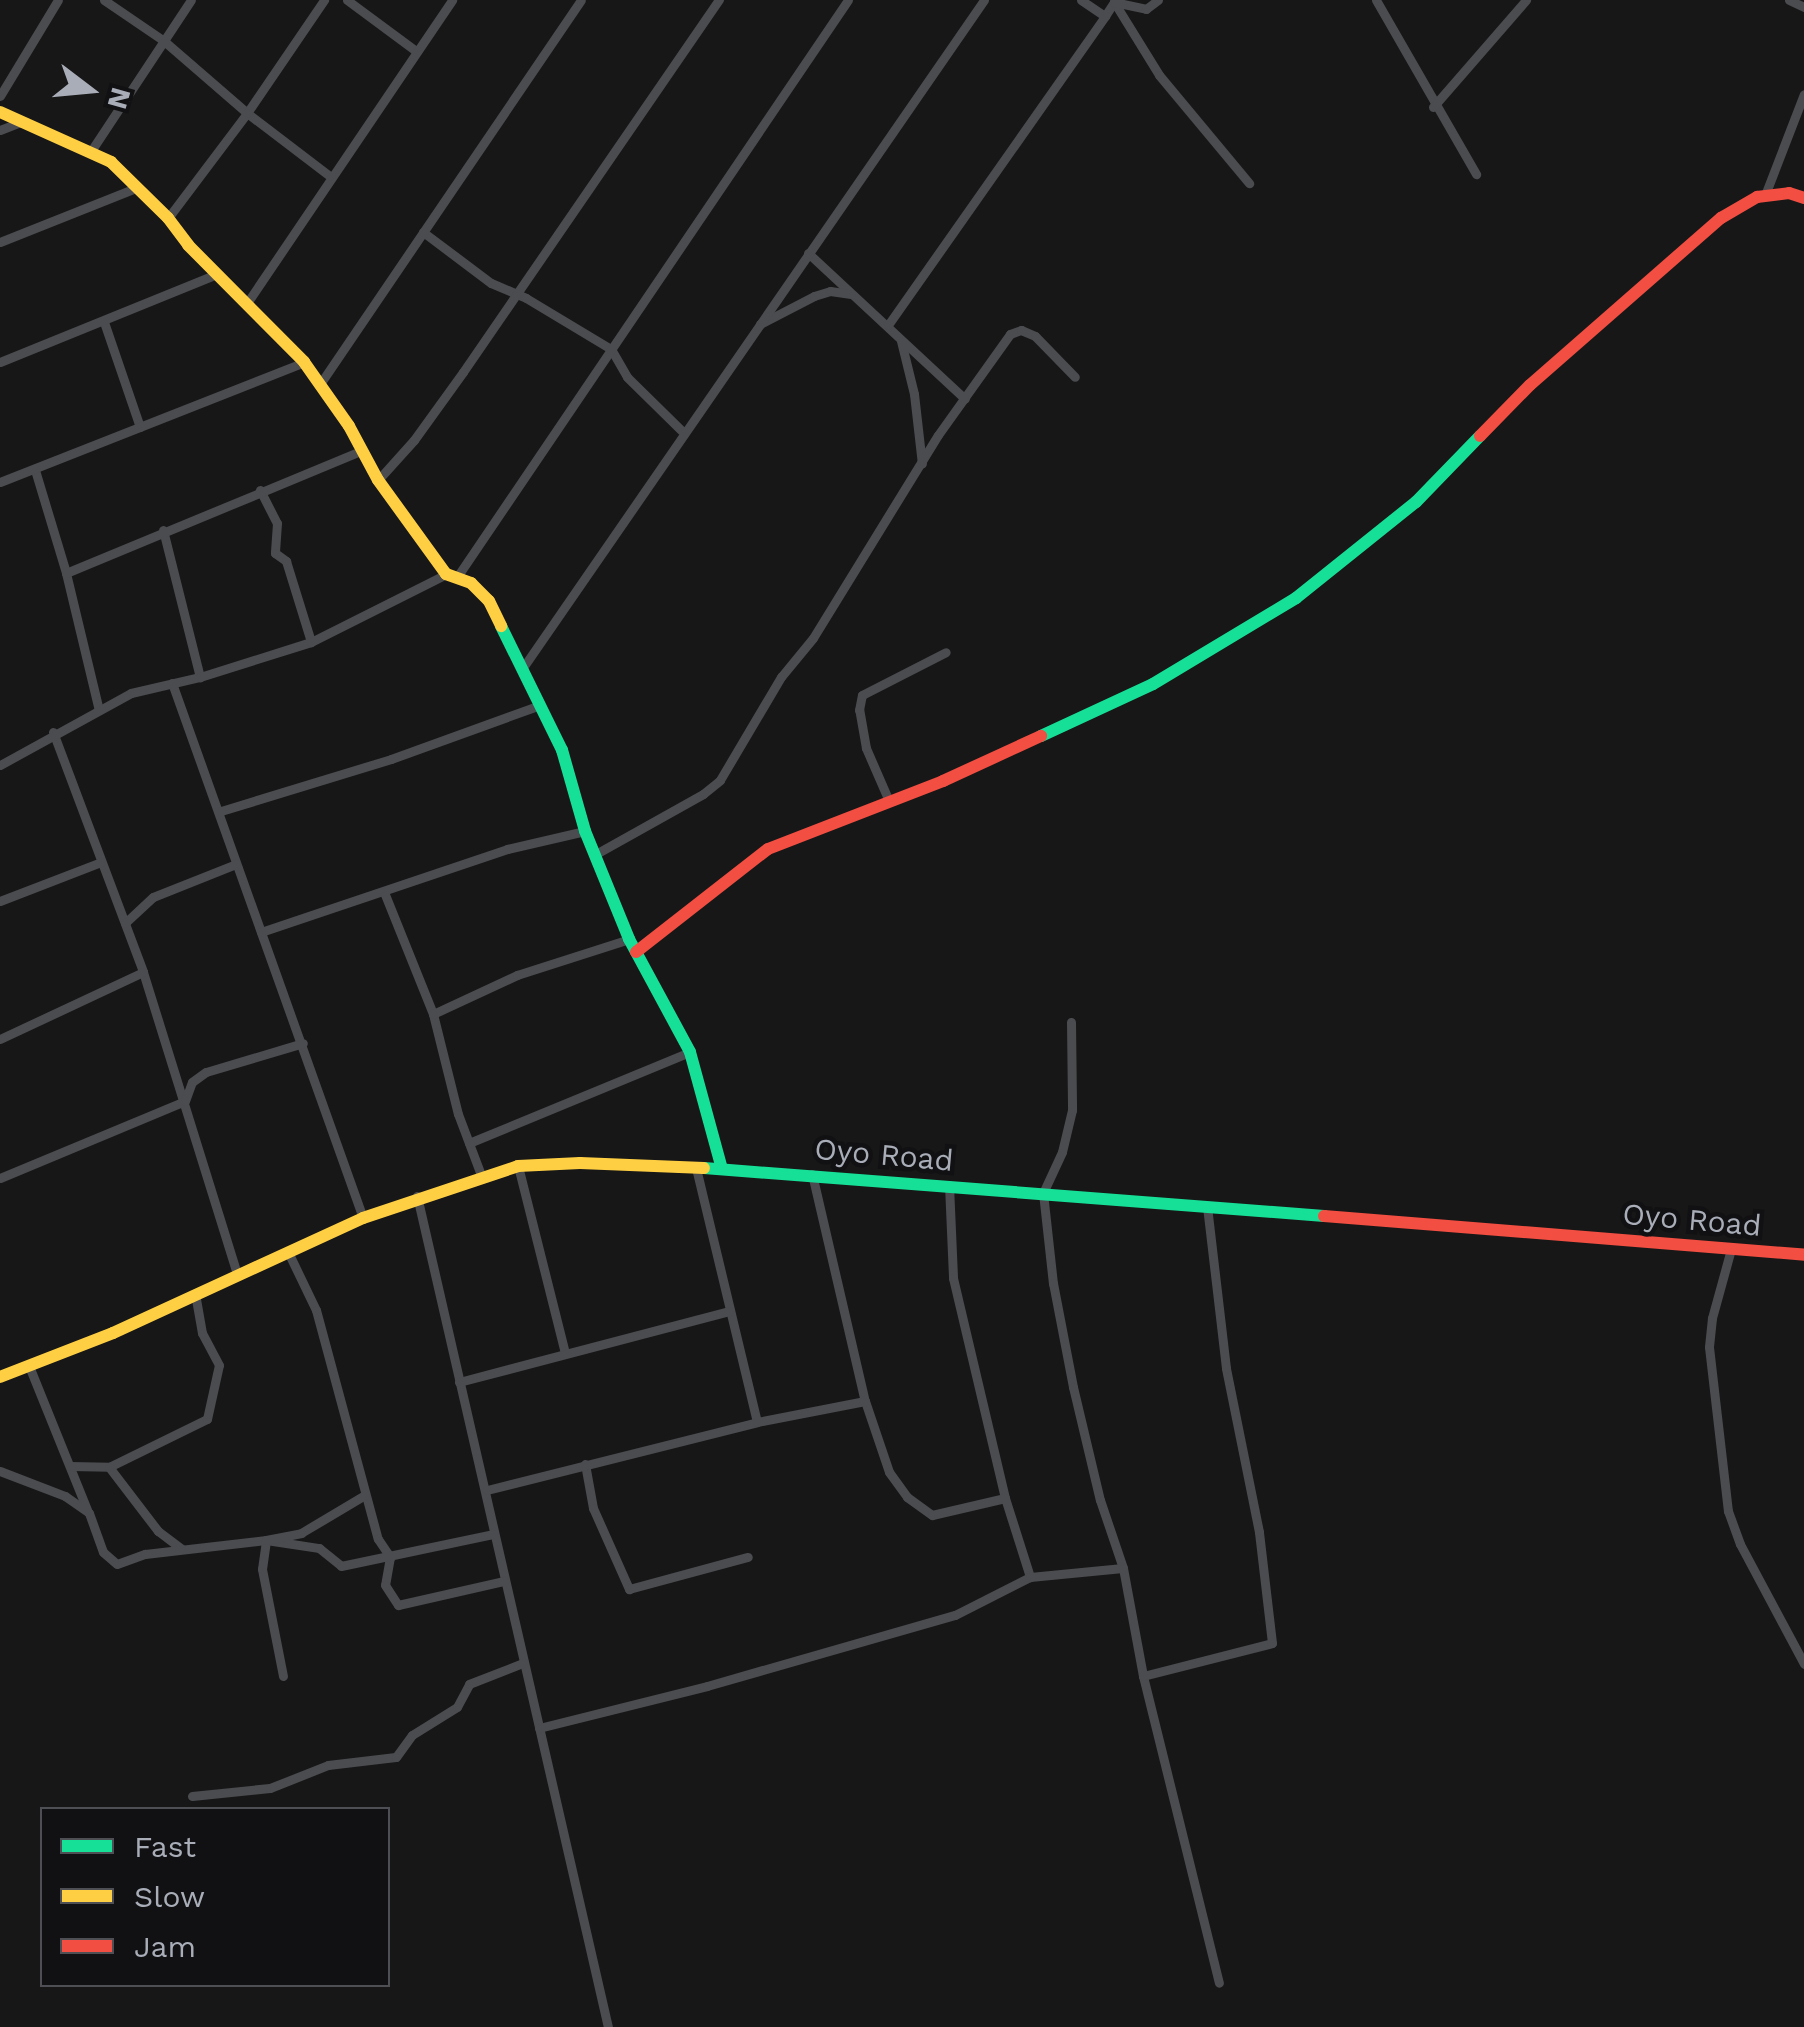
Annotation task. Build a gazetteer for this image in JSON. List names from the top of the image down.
{
  "streets": {
    "street": ["Oyo Road"]
  },
  "legend": ["Fast", "Slow", "Jam"],
  "north": "right"
}
